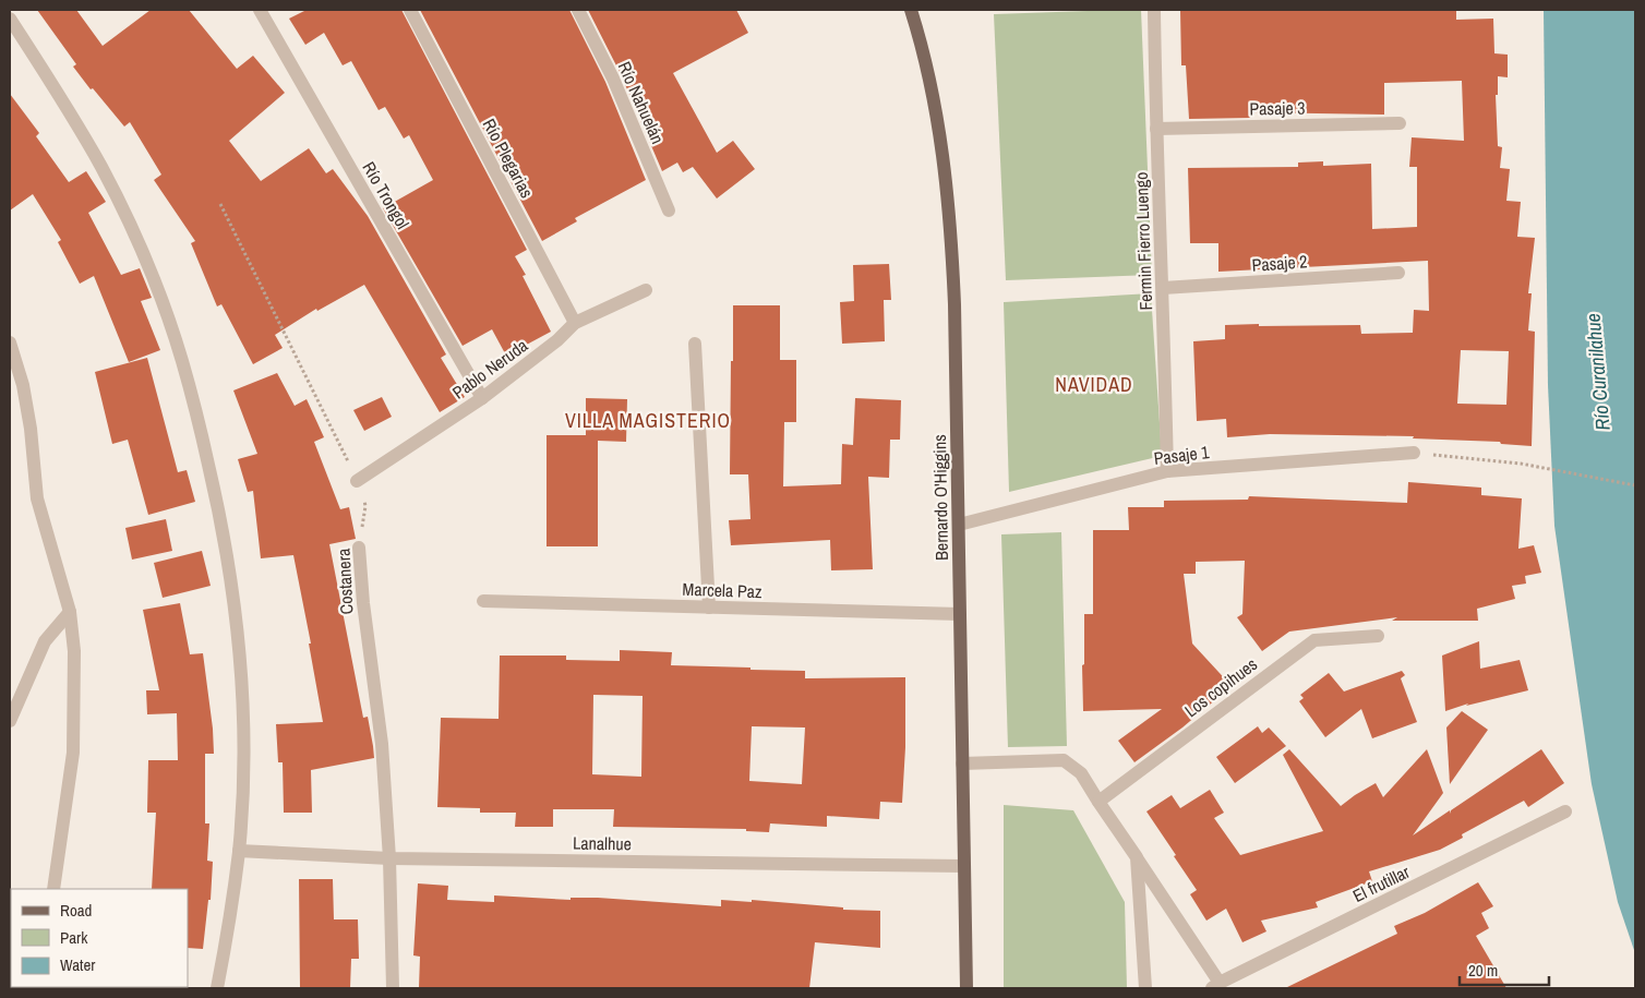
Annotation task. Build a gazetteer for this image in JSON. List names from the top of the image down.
{
  "streets": {
    "main road": ["Bernardo O'Higgins"],
    "street": [
      "Río Nahuelán",
      "Pasaje 3",
      "Río Plegarias",
      "Río Trongol",
      "Fermin Fierro Luengo",
      "Pasaje 2",
      "Pablo Neruda",
      "Pasaje 1",
      "Costanera",
      "Marcela Paz",
      "Los copihues",
      "Lanalhue",
      "El frutillar"
    ]
  },
  "crossings": [
    ["Pasaje 3", "Fermin Fierro Luengo"],
    ["Río Plegarias", "Pablo Neruda"],
    ["Río Trongol", "Pablo Neruda"],
    ["Fermin Fierro Luengo", "Pasaje 2"],
    ["Fermin Fierro Luengo", "Pasaje 1"],
    ["Pablo Neruda", "Costanera"],
    ["Pasaje 1", "Bernardo O'Higgins"],
    ["Bernardo O'Higgins", "Marcela Paz"],
    ["Bernardo O'Higgins", "Lanalhue"],
    ["Costanera", "Lanalhue"]
  ],
  "districts": ["NAVIDAD", "VILLA MAGISTERIO"],
  "water": ["Río Curanilahue"],
  "legend": ["Road", "Park", "Water"],
  "scale_bar": "20 m"
}
